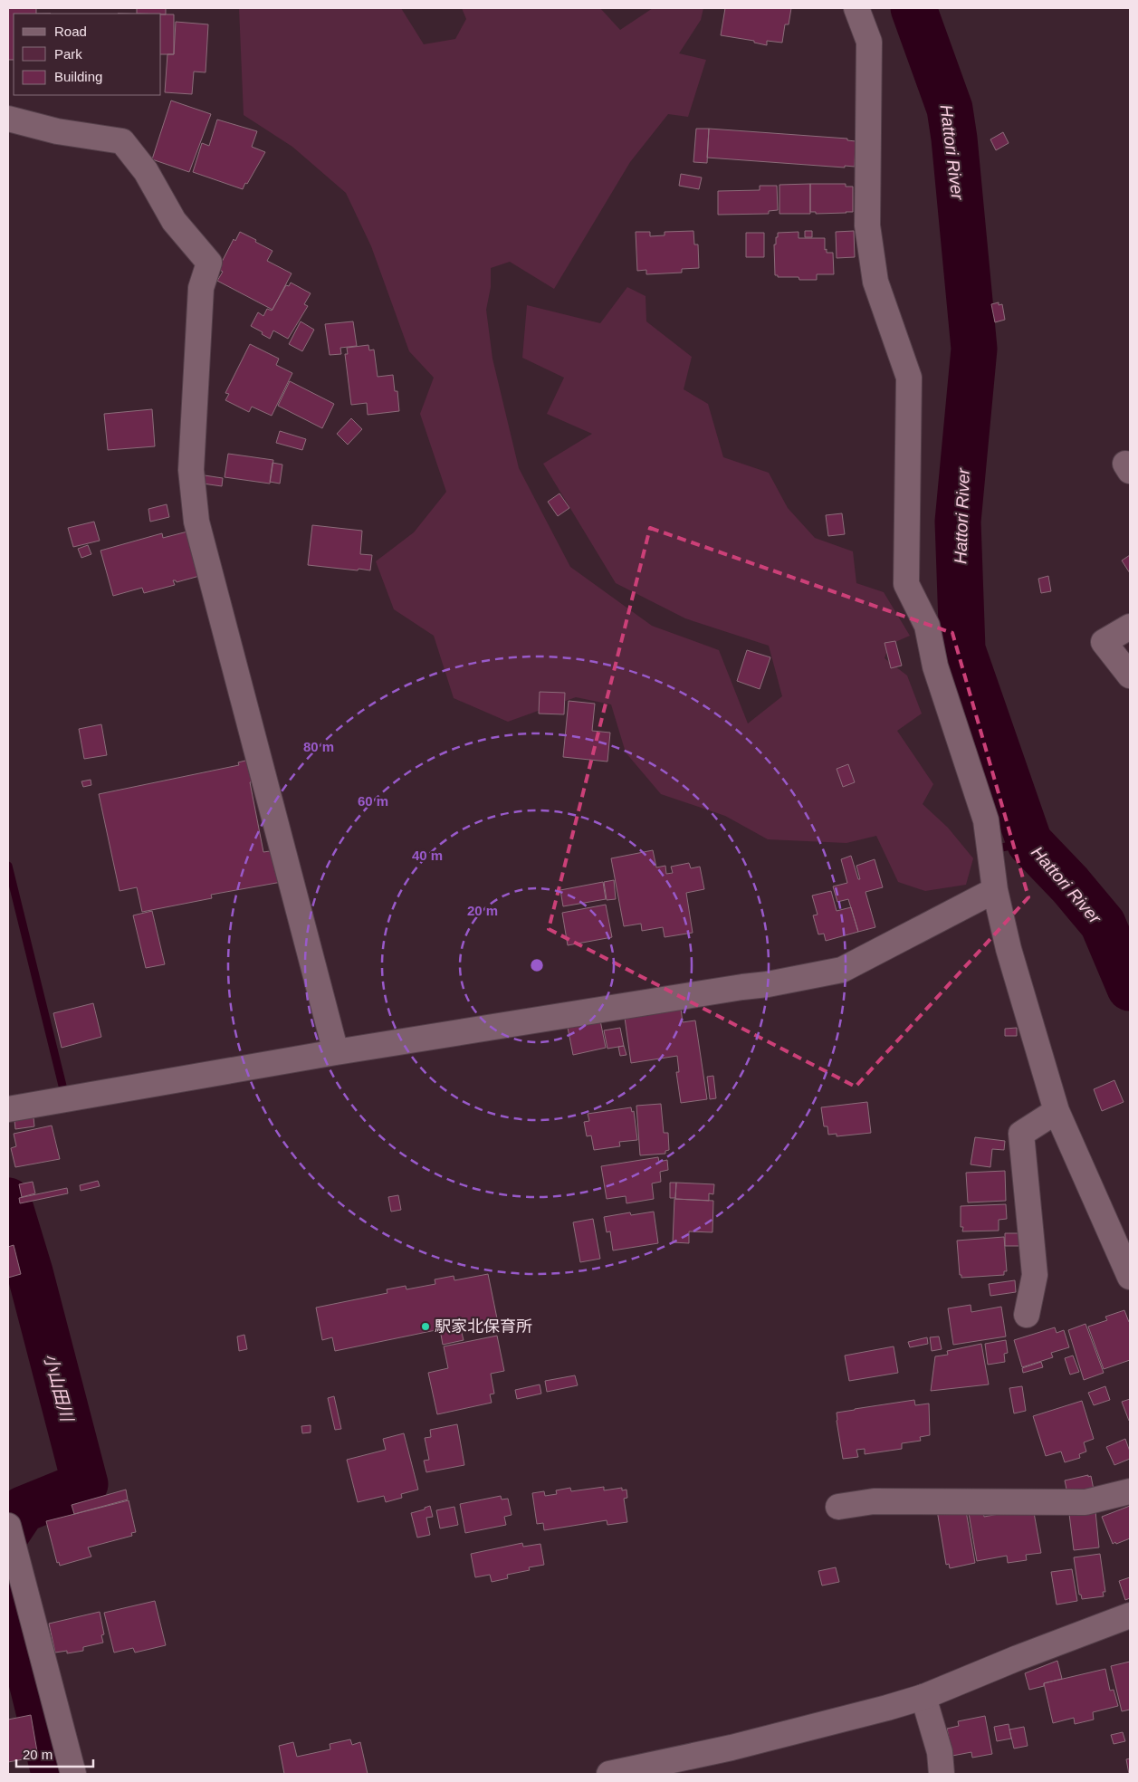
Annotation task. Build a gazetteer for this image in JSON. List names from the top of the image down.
{
  "water": ["Hattori River", "小山田川"],
  "places": ["駅家北保育所"],
  "legend": ["Road", "Park", "Building"],
  "scale_bar": "20 m",
  "rings": [
    "80 m",
    "60 m",
    "40 m",
    "20 m"
  ]
}
